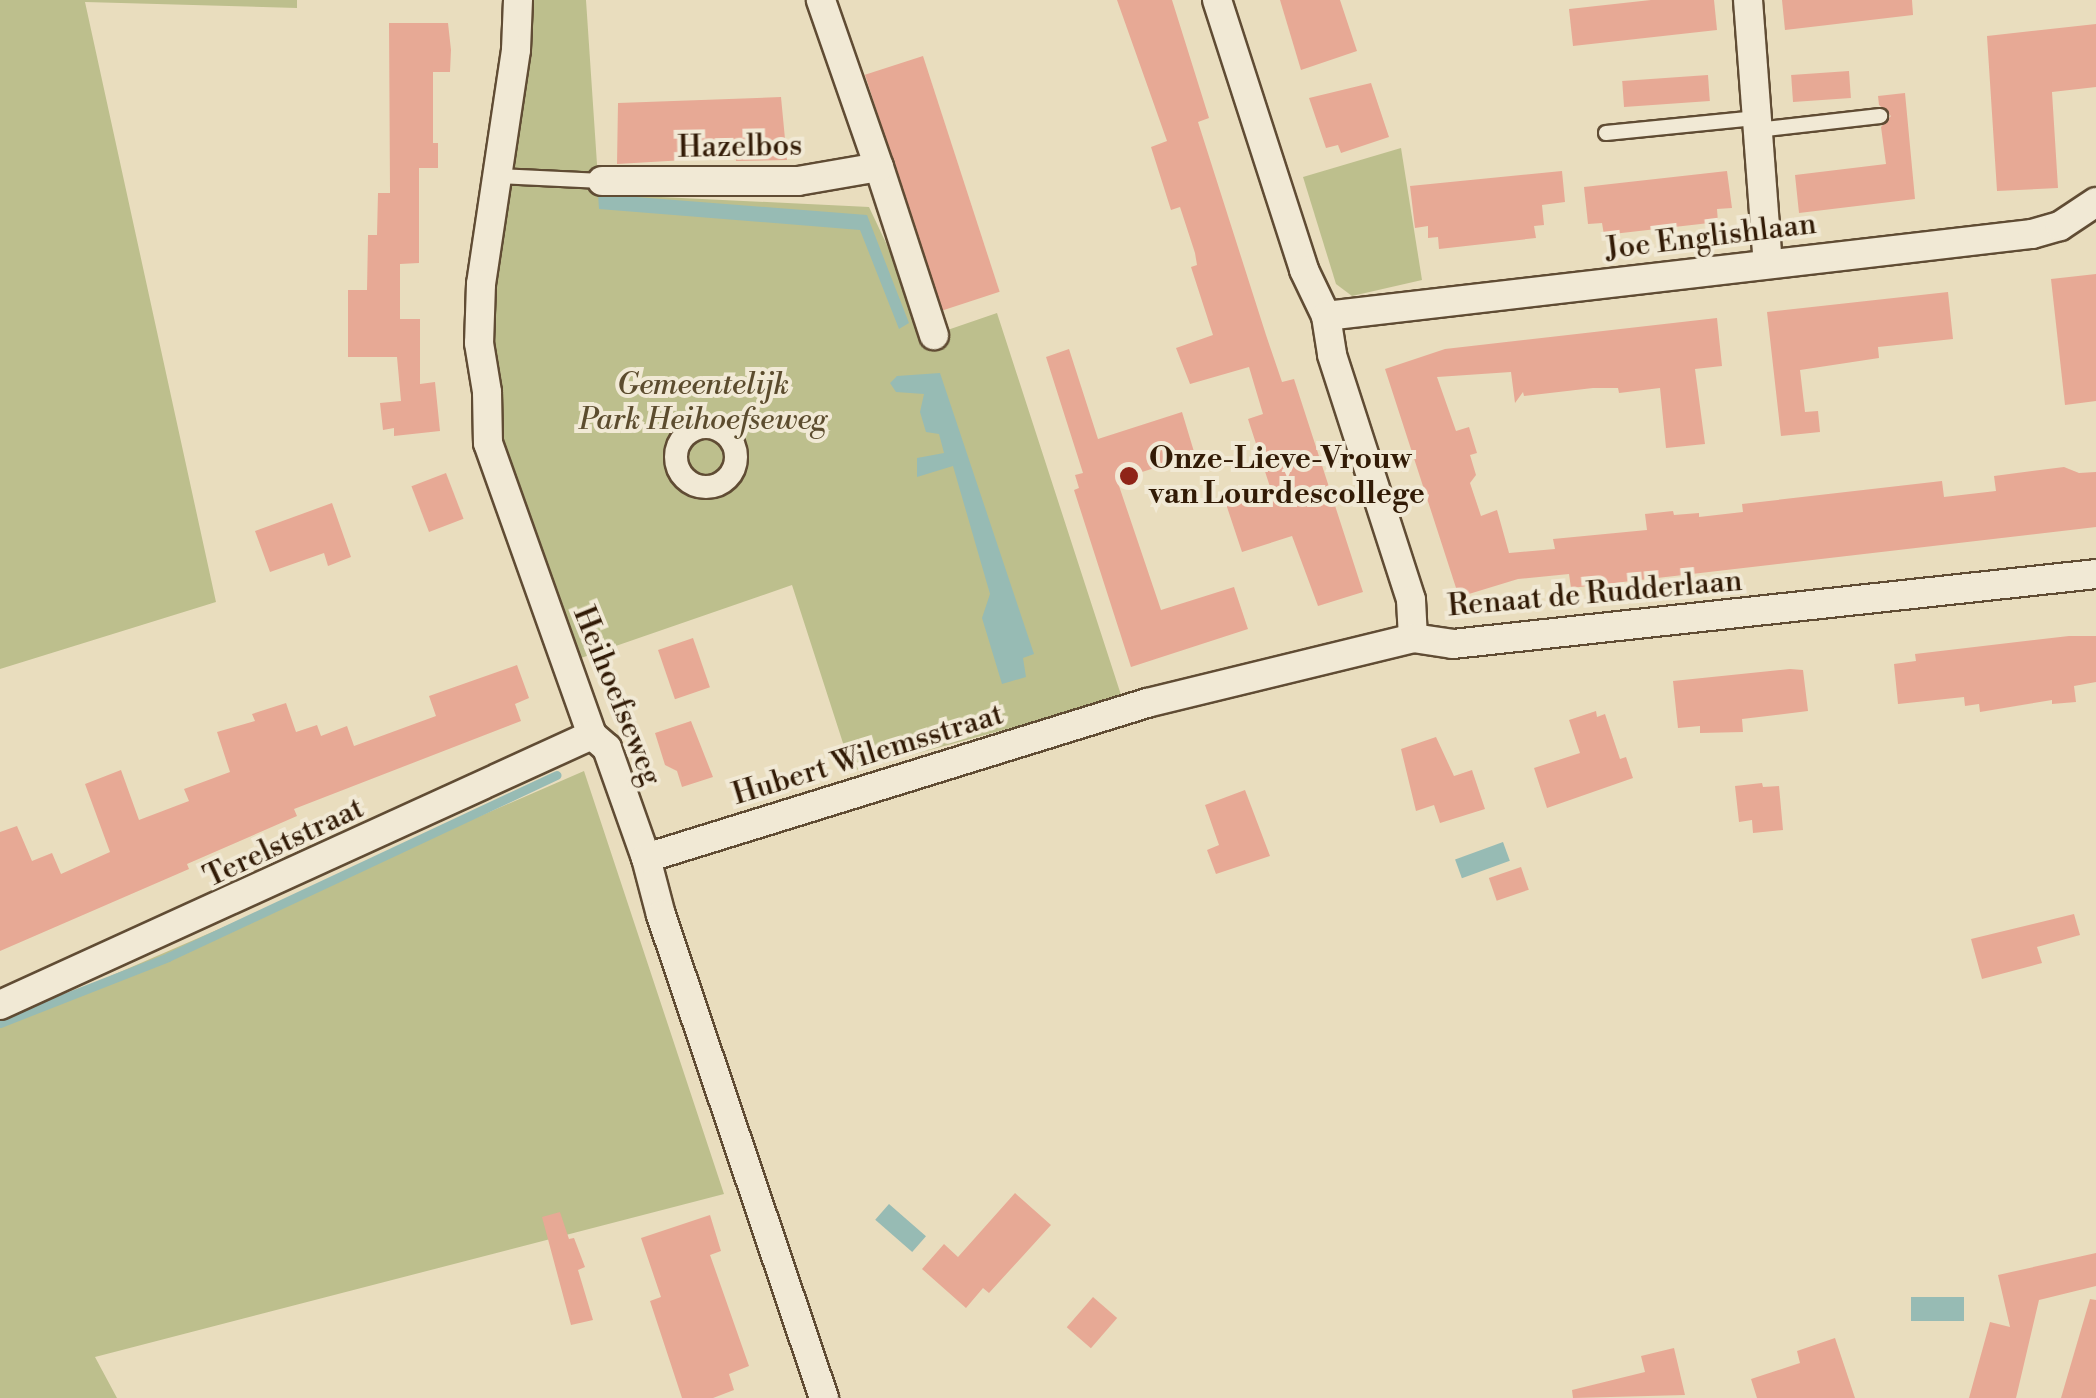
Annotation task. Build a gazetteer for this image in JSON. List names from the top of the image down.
{
  "streets": {
    "street": [
      "Hazelbos",
      "Joe Englishlaan",
      "Renaat de Rudderlaan",
      "Heihoefseweg",
      "Hubert Wilemsstraat",
      "Terelststraat"
    ]
  },
  "crossings": [
    ["Renaat de Rudderlaan", "Hubert Wilemsstraat"],
    ["Heihoefseweg", "Hubert Wilemsstraat"],
    ["Heihoefseweg", "Terelststraat"]
  ],
  "parks": ["Gemeentelijk Park Heihoefseweg"],
  "places": ["Onze-Lieve-Vrouw van Lourdescollege"]
}
